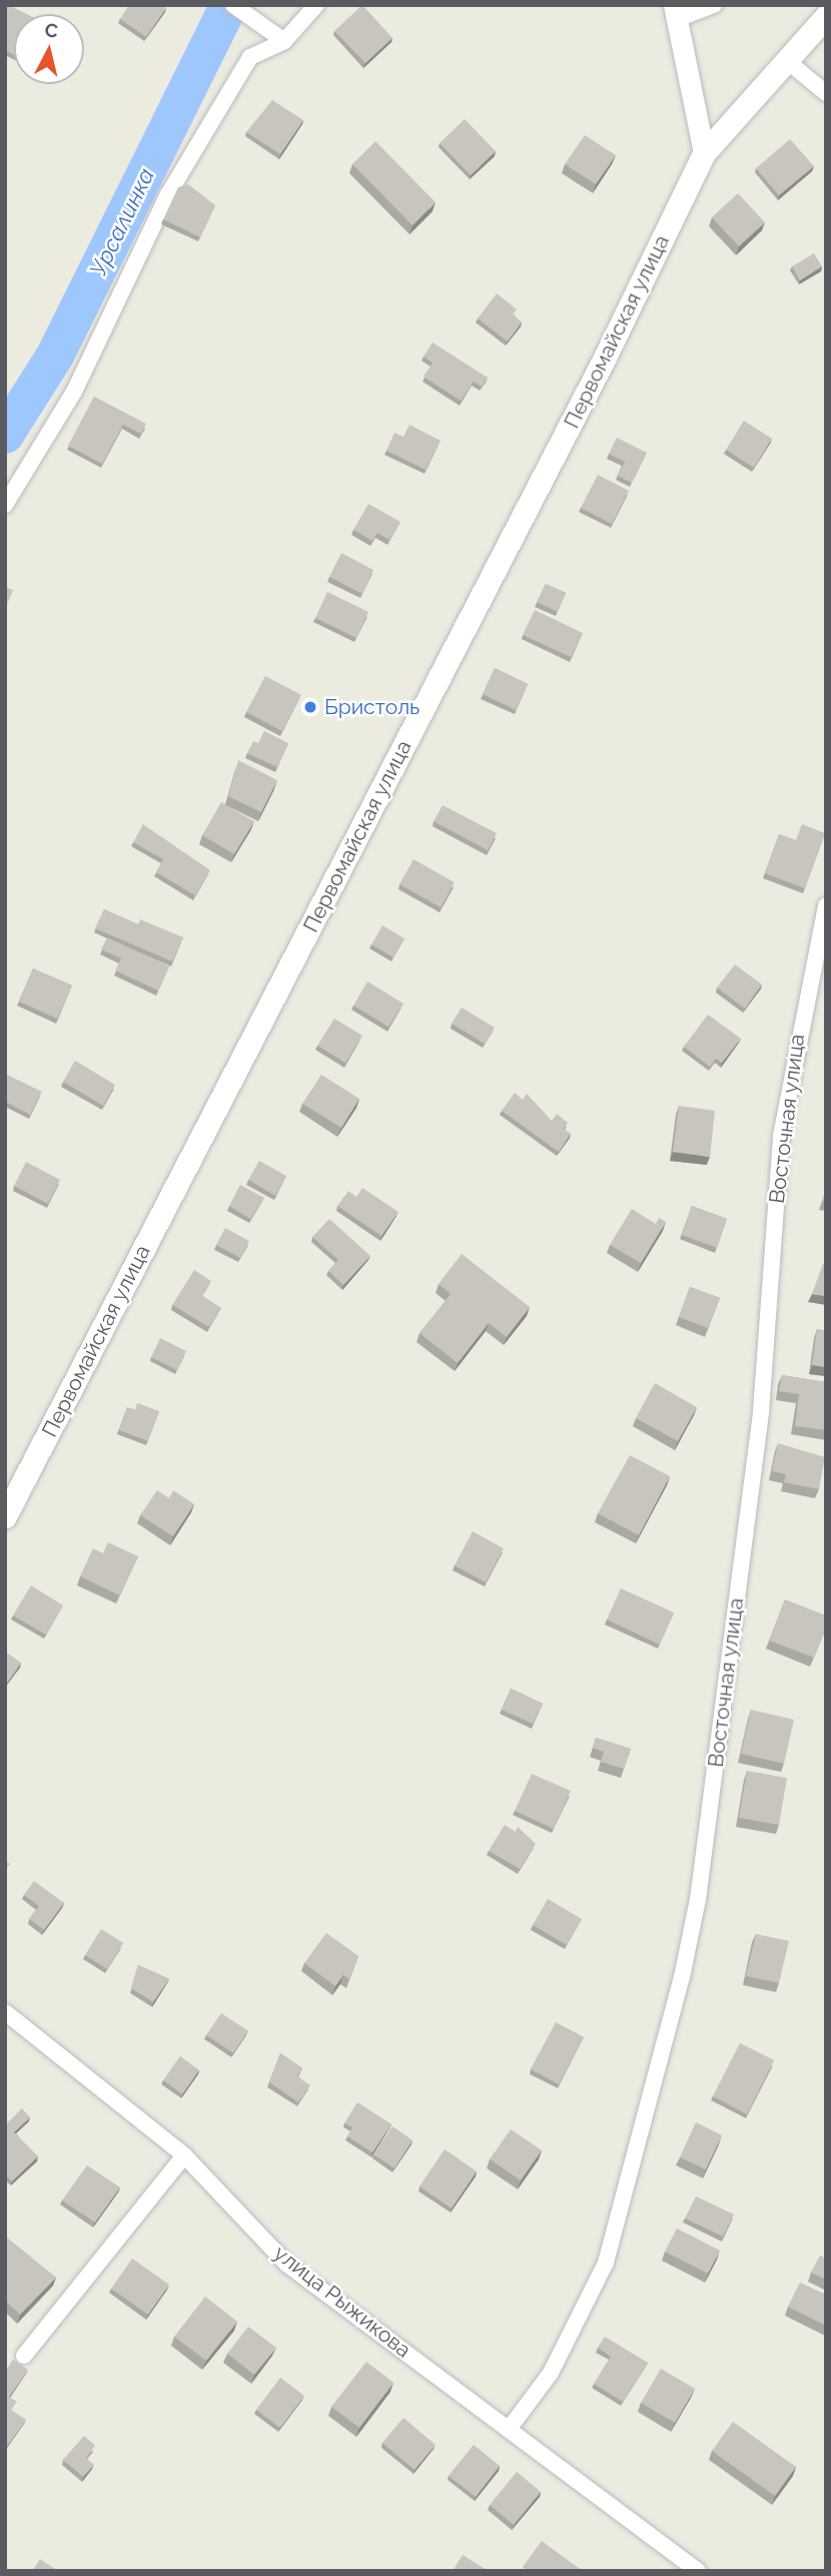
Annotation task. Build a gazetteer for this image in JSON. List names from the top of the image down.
{
  "streets": {
    "main road": ["Первомайская улица"],
    "street": ["Восточная улица", "улица Рыжикова"]
  },
  "crossings": [
    ["Восточная улица", "улица Рыжикова"]
  ],
  "water": ["Урсалинка"],
  "places": ["Бристоль"],
  "north": "top"
}
